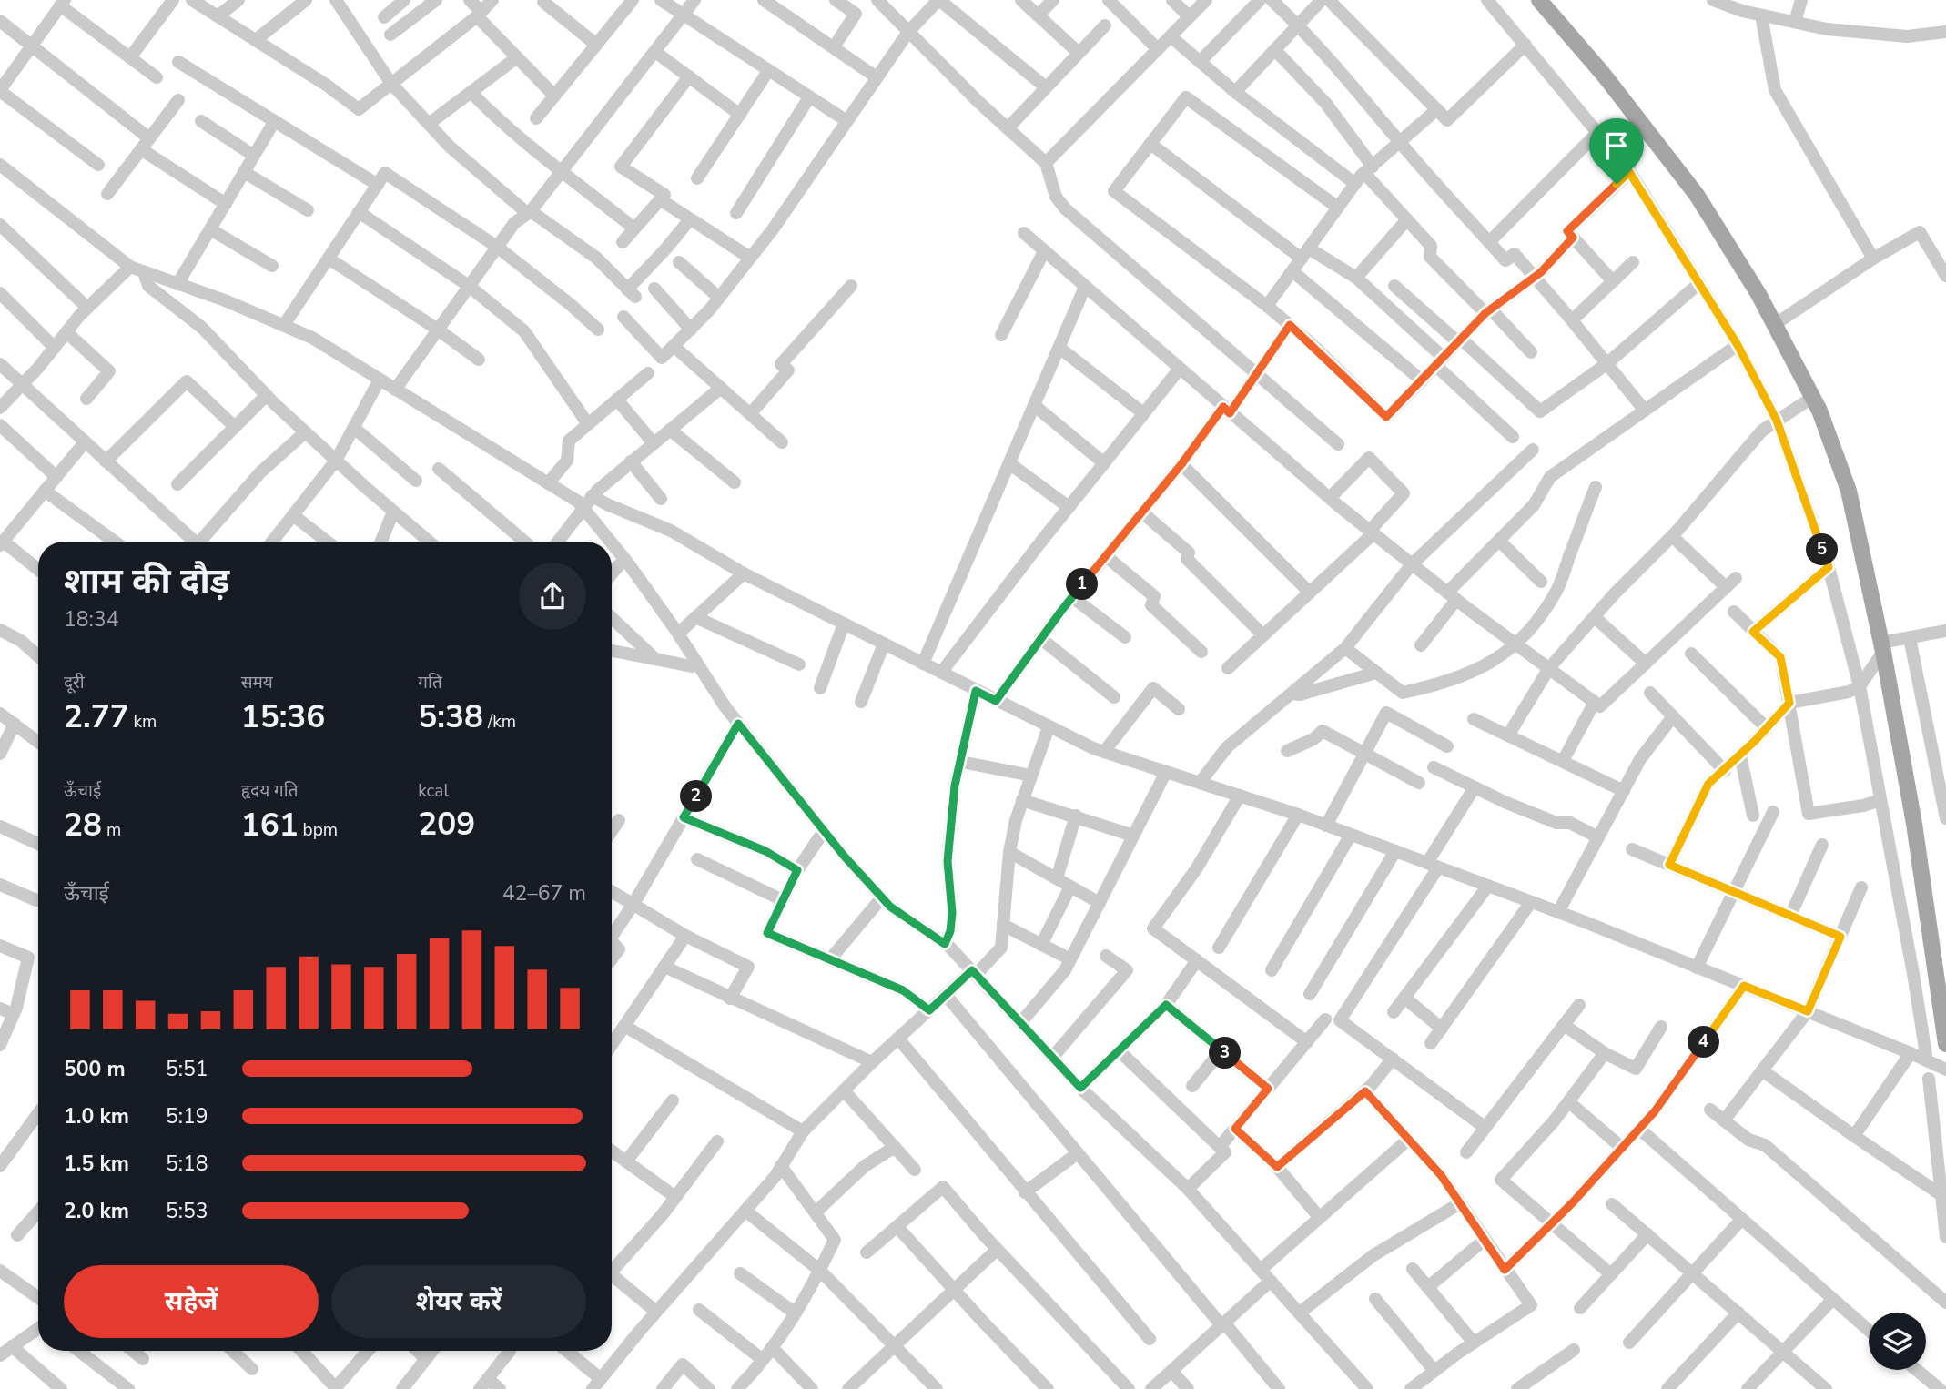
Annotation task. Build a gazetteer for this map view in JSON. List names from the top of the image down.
{
  "page": {
    "pins": [
      "5",
      "1",
      "2",
      "4",
      "3"
    ],
    "heading": ["शाम की दौड़", "18:34"],
    "stats": [
      ["दूरी", "2.77 km"],
      ["समय", "15:36"],
      ["गति", "5:38 /km"],
      ["ऊँचाई", "28 m"],
      ["हृदय गति", "161 bpm"],
      ["kcal", "209"]
    ],
    "chart": ["ऊँचाई", "42–67 m"],
    "list": [
      {
        "name": "500 m",
        "note": "5:51"
      },
      {
        "name": "1.0 km",
        "note": "5:19"
      },
      {
        "name": "1.5 km",
        "note": "5:18"
      },
      {
        "name": "2.0 km",
        "note": "5:53"
      }
    ],
    "buttons": ["सहेजें", "शेयर करें"]
  }
}
